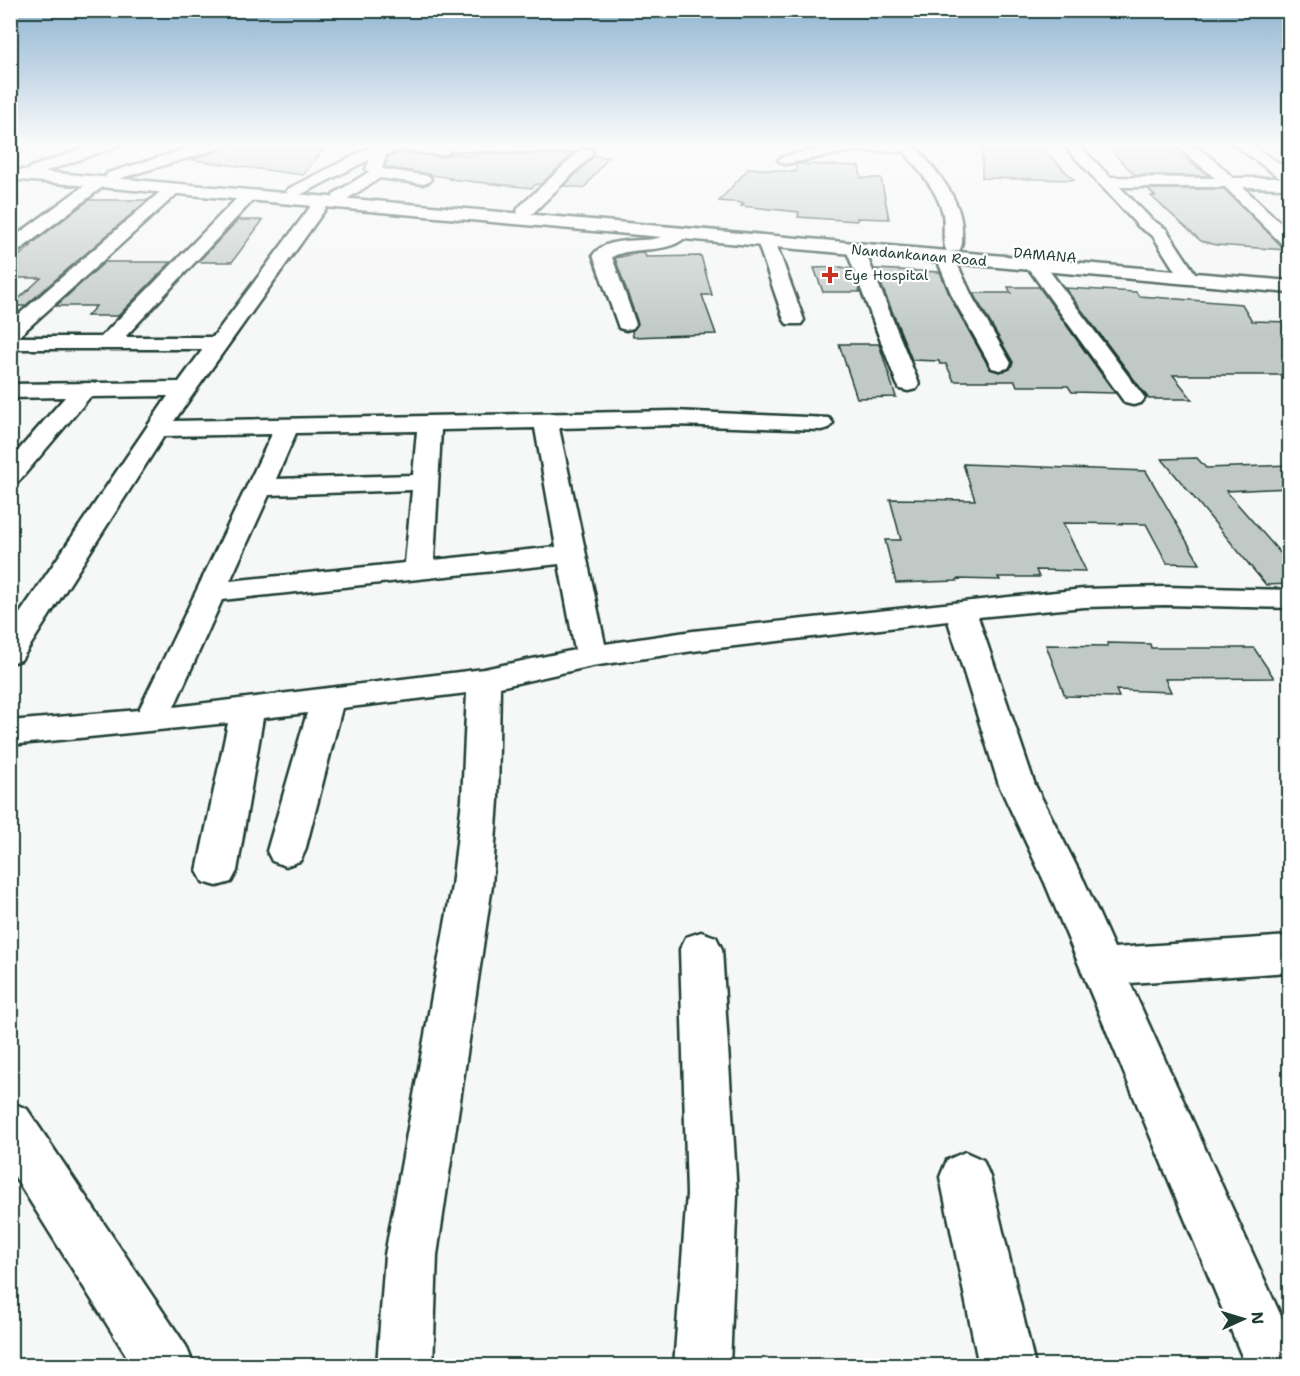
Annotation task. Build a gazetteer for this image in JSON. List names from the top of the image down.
{
  "streets": {
    "street": ["Nandankanan Road", "DAMANA"]
  },
  "crossings": [
    ["Nandankanan Road", "DAMANA"]
  ],
  "places": {
    "health": ["Eye Hospital"]
  },
  "north": "right"
}
